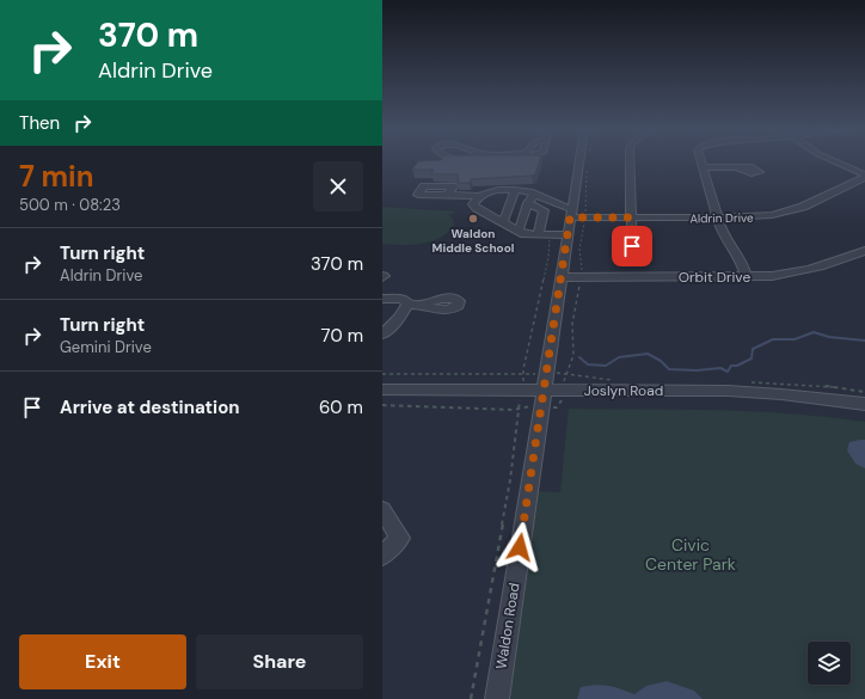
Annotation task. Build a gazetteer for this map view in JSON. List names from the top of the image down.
{
  "streets": {
    "street": [
      "Aldrin Drive",
      "Orbit Drive",
      "Joslyn Road",
      "Waldon Road"
    ]
  },
  "crossings": [
    ["Aldrin Drive", "Waldon Road"],
    ["Orbit Drive", "Waldon Road"],
    ["Joslyn Road", "Waldon Road"]
  ],
  "parks": ["Civic Center Park"],
  "places": ["Waldon Middle School"],
  "page": {
    "turn": ["370 m", "Aldrin Drive"],
    "then": "Then",
    "heading": ["7 min", "500 m · 08:23"],
    "list": [
      {
        "name": "Turn right",
        "note": "Aldrin Drive",
        "value": "370 m"
      },
      {
        "name": "Turn right",
        "note": "Gemini Drive",
        "value": "70 m"
      },
      {
        "name": "Arrive at destination",
        "value": "60 m"
      }
    ],
    "buttons": ["Exit", "Share"]
  }
}
